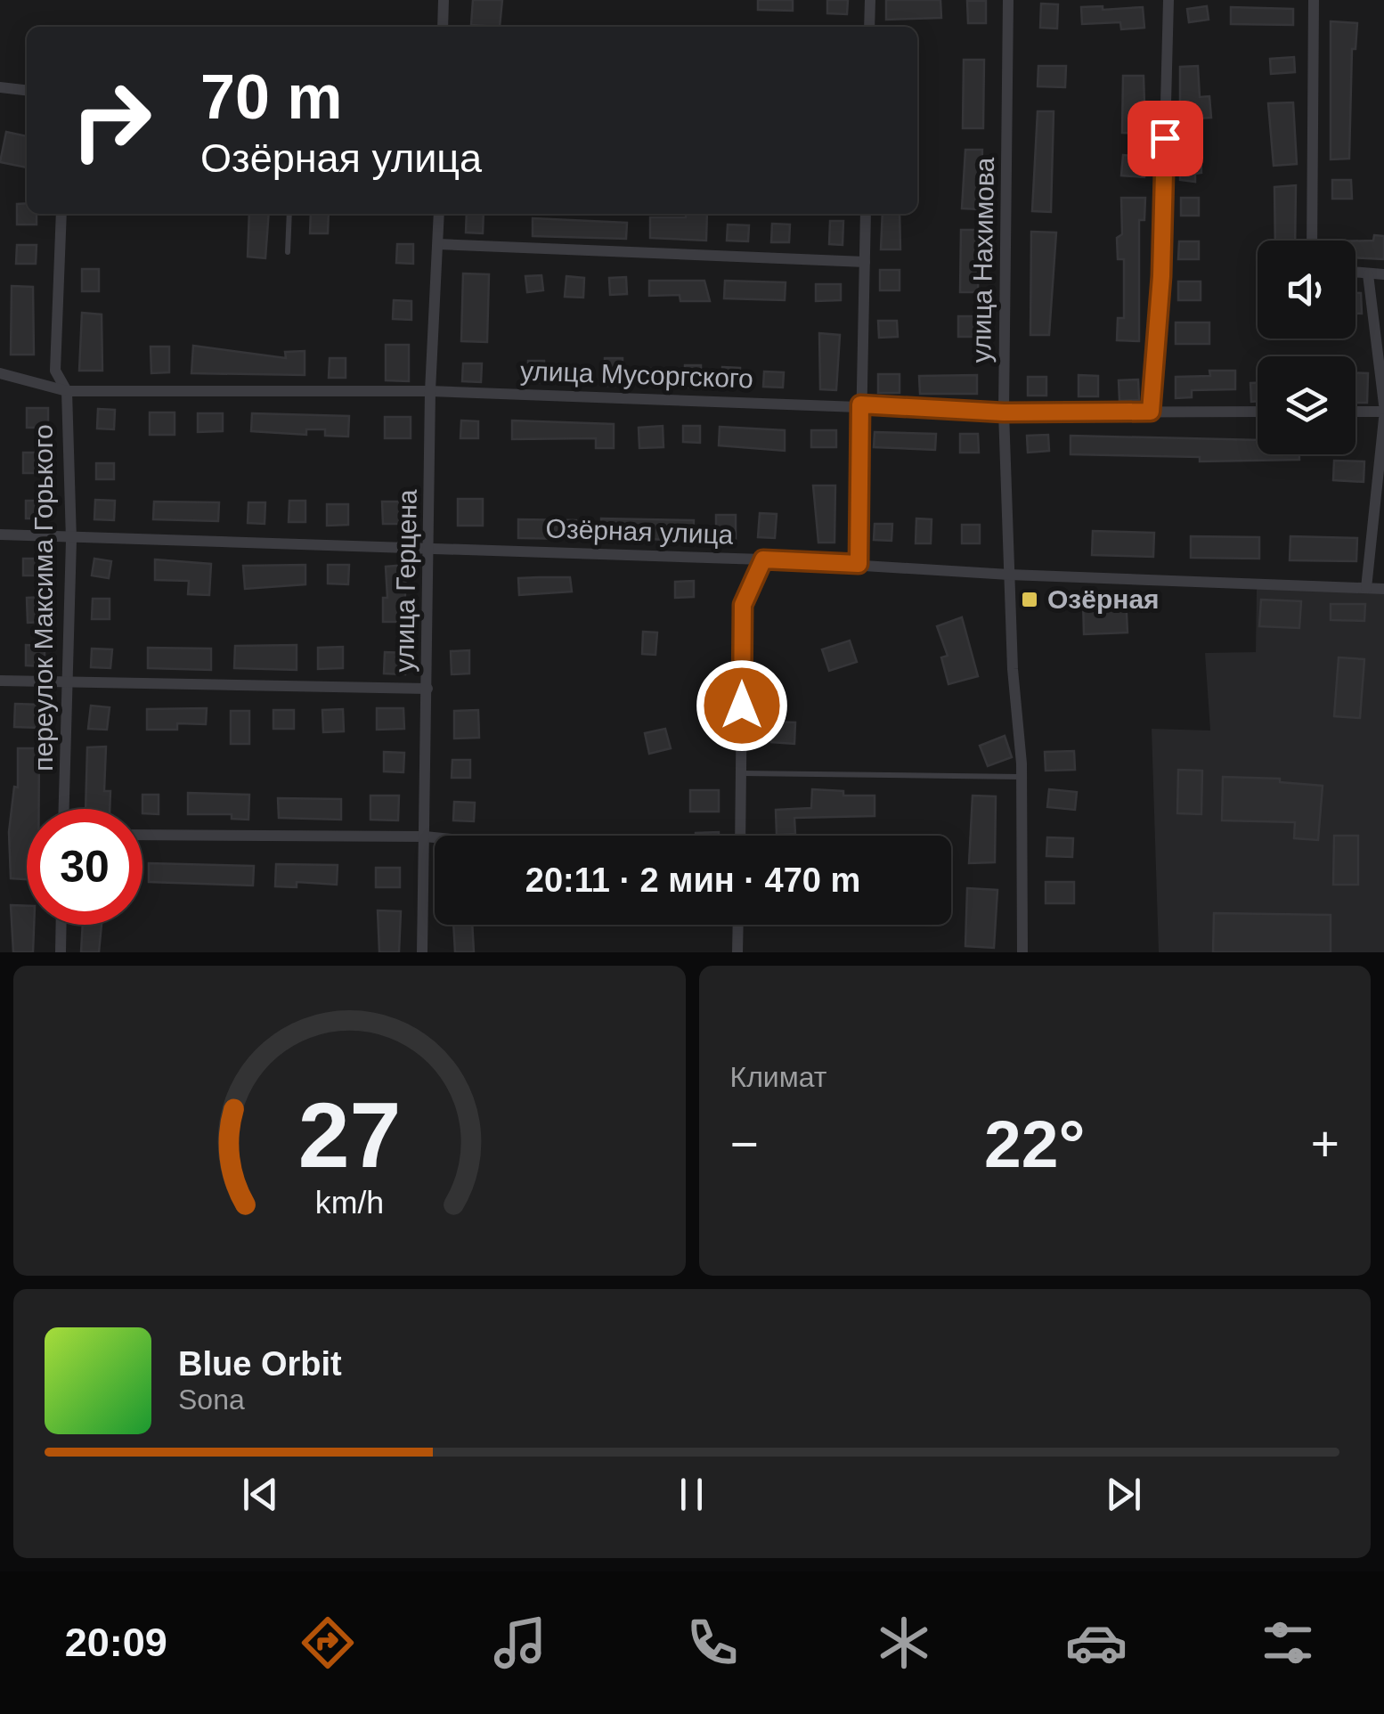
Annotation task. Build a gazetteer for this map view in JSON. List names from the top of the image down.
{
  "streets": {
    "street": [
      "улица Нахимова",
      "улица Мусоргского",
      "Озёрная улица",
      "улица Герцена",
      "переулок Максима Горького"
    ]
  },
  "crossings": [
    ["улица Нахимова", "улица Мусоргского"],
    ["улица Нахимова", "Озёрная улица"],
    ["улица Мусоргского", "улица Герцена"],
    ["улица Мусоргского", "переулок Максима Горького"],
    ["Озёрная улица", "улица Герцена"],
    ["Озёрная улица", "переулок Максима Горького"]
  ],
  "places": {
    "transit": ["Озёрная"]
  },
  "page": {
    "turn": ["70 m", "Озёрная улица"],
    "limit": "30",
    "trip": "20:11 · 2 мин · 470 m",
    "tile": "Климат",
    "heat": ["−", "22°", "+"],
    "song": ["Blue Orbit", "Sona"],
    "tabs": "20:09",
    "gauge": ["27", "km/h"]
  }
}
